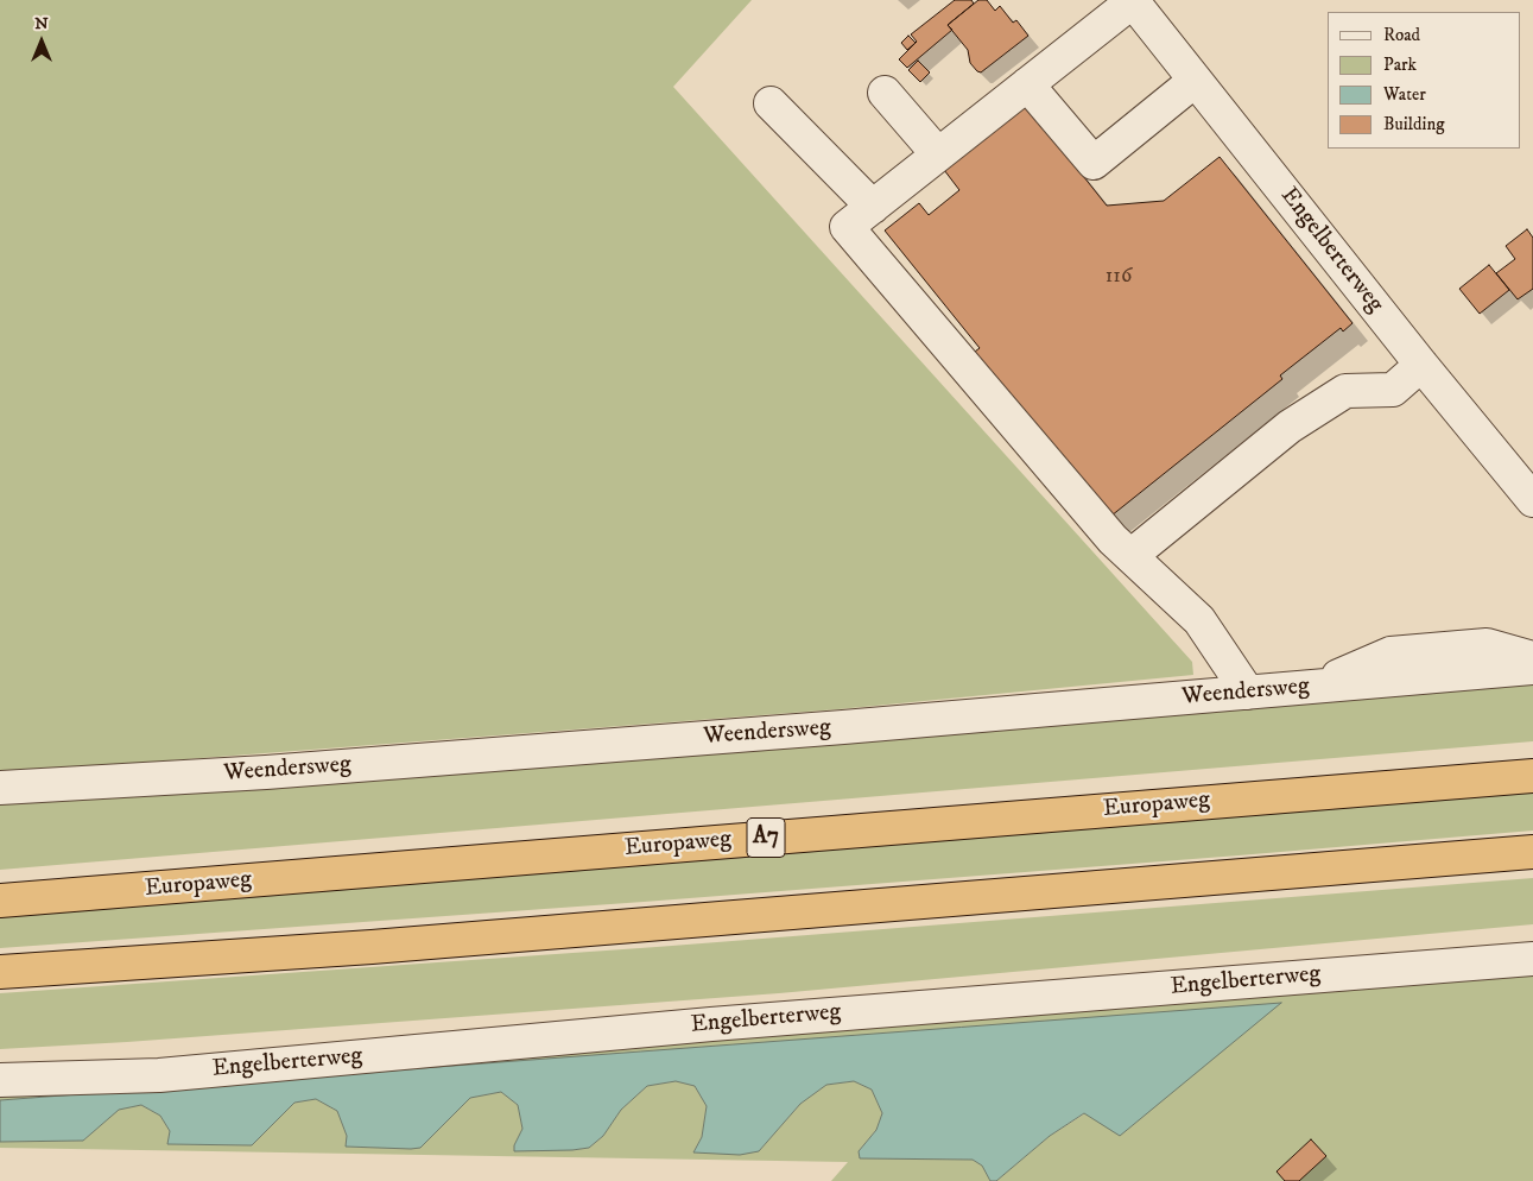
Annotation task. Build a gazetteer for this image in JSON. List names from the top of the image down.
{
  "streets": {
    "highway": ["Europaweg", "A7"],
    "street": ["Engelberterweg", "Weendersweg"]
  },
  "house_numbers": ["116"],
  "legend": [
    "Road",
    "Park",
    "Water",
    "Building"
  ],
  "north": "top"
}
